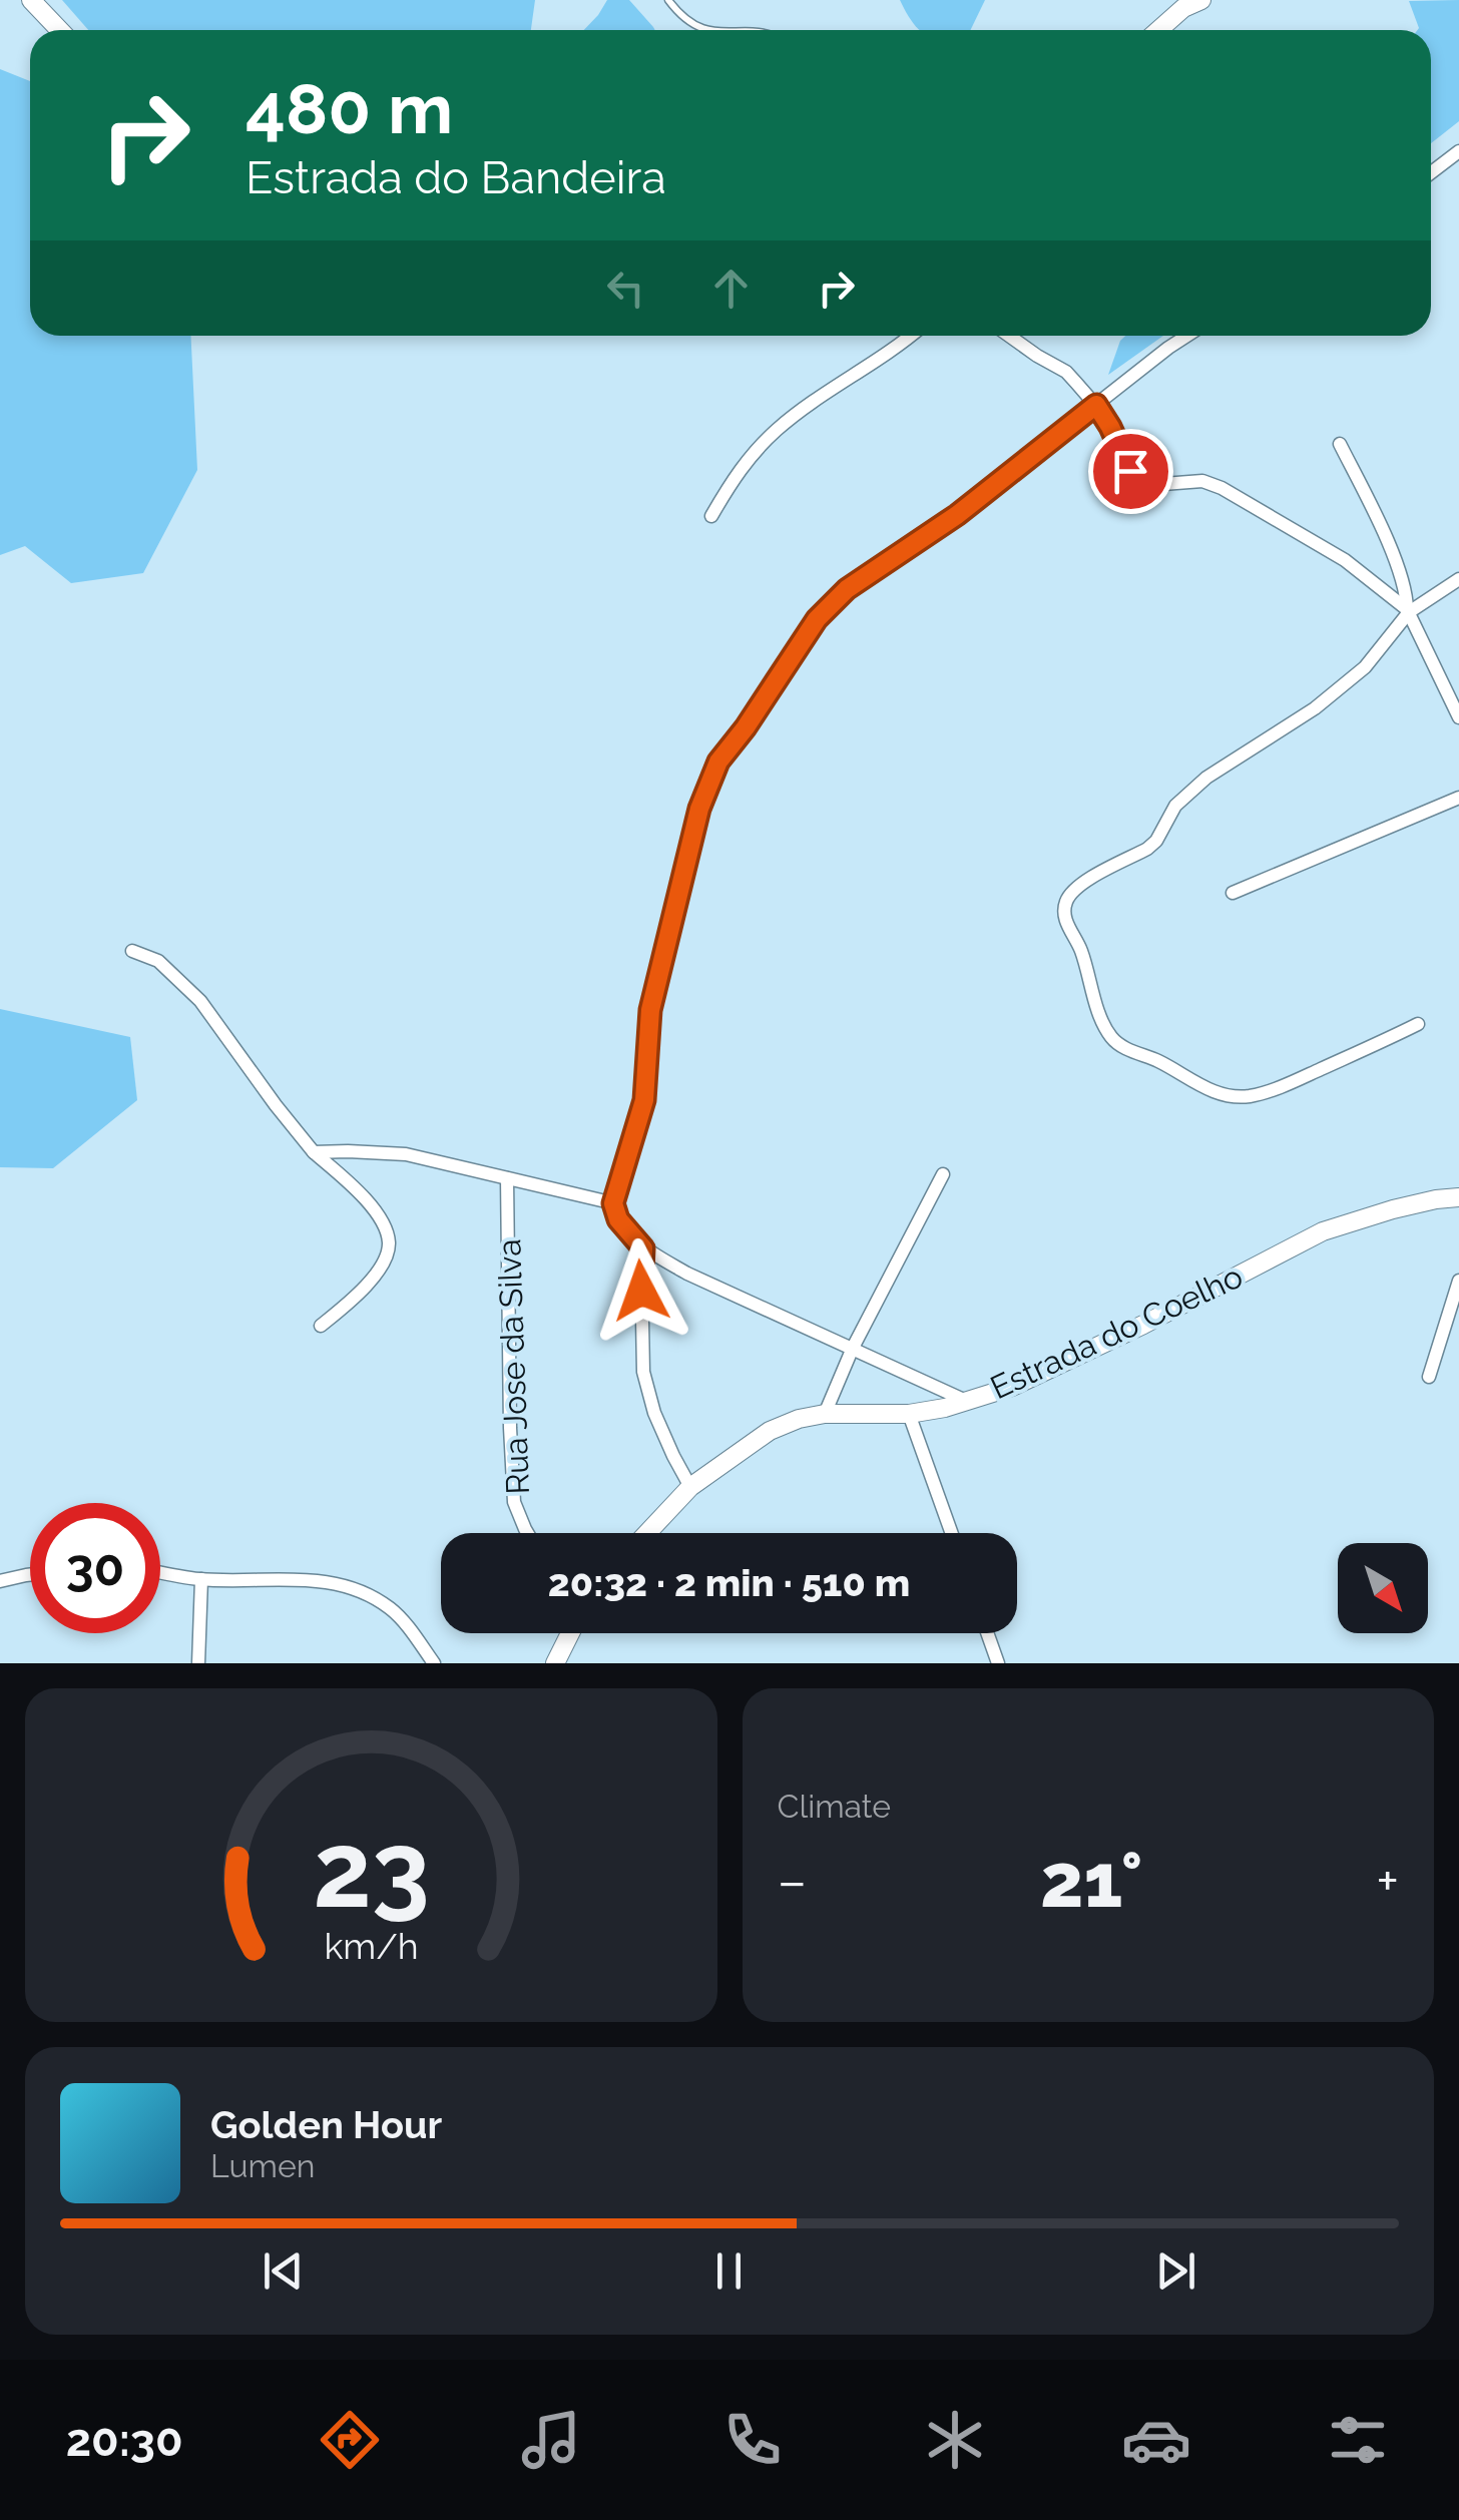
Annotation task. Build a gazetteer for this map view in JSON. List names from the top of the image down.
{
  "streets": {
    "street": ["Estrada do Coelho", "Rua Jose da Silva"]
  },
  "north": "bottom right",
  "page": {
    "turn": ["480 m", "Estrada do Bandeira"],
    "limit": "30",
    "trip": "20:32 · 2 min · 510 m",
    "tile": "Climate",
    "heat": ["−", "21°", "+"],
    "song": ["Golden Hour", "Lumen"],
    "tabs": "20:30",
    "gauge": ["23", "km/h"]
  }
}
